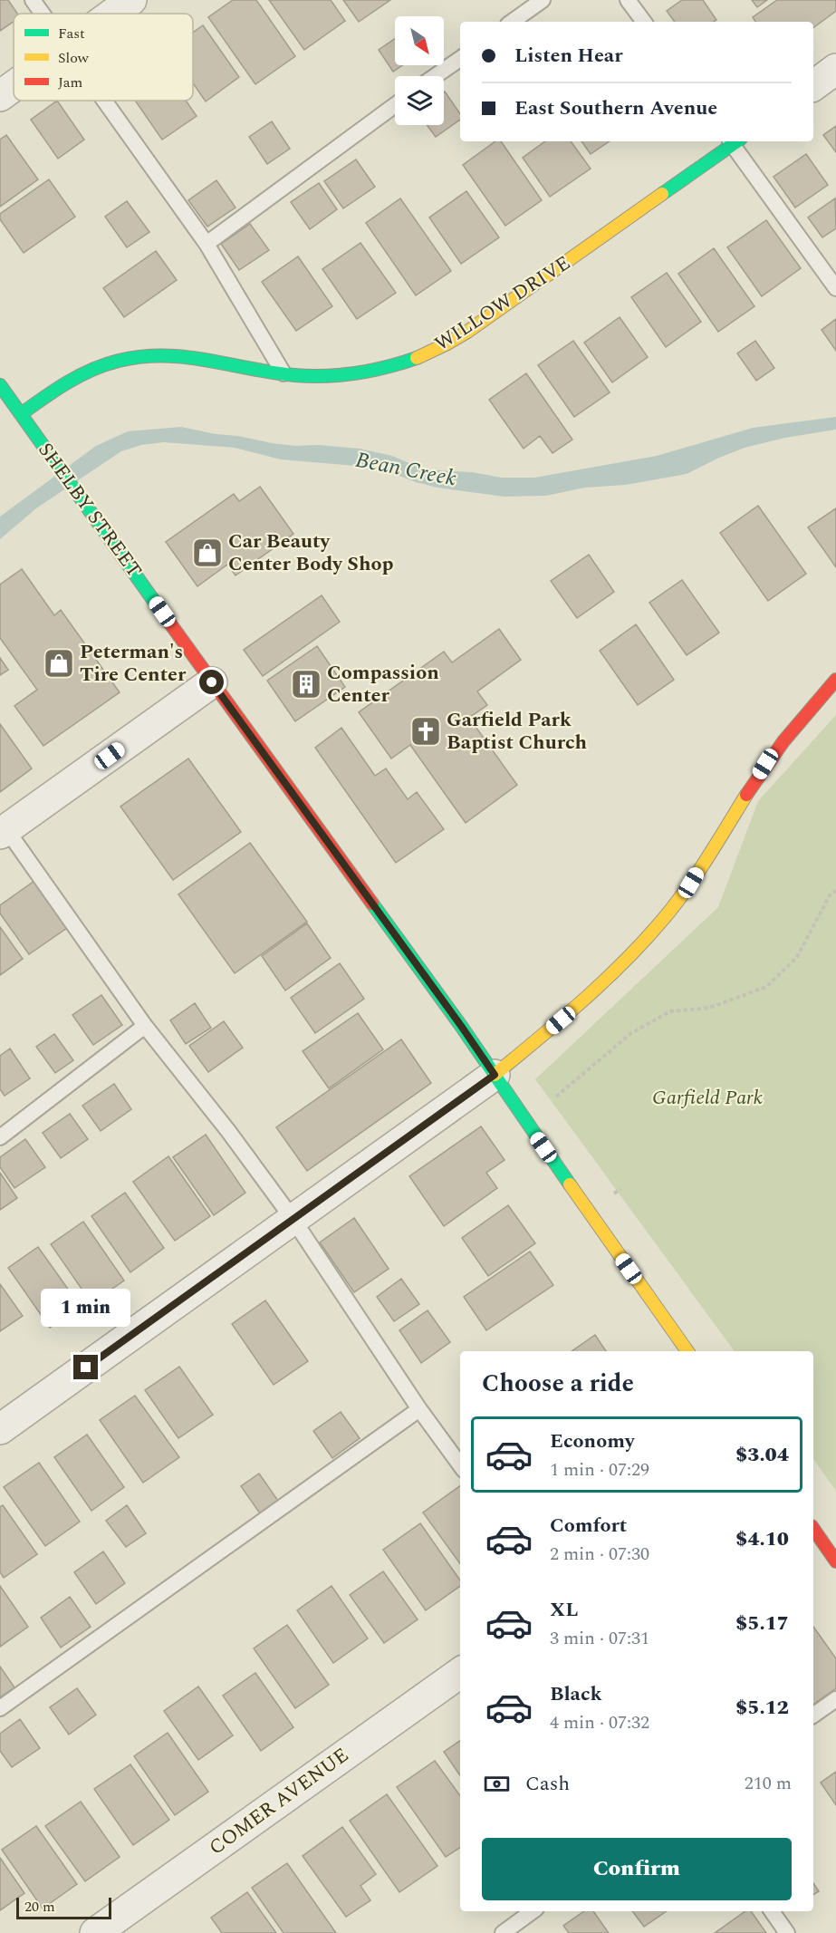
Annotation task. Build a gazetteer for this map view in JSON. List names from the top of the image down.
{
  "streets": {
    "street": ["WILLOW DRIVE", "SHELBY STREET", "COMER AVENUE"]
  },
  "crossings": [
    ["WILLOW DRIVE", "SHELBY STREET"]
  ],
  "water": ["Bean Creek"],
  "parks": ["Garfield Park"],
  "places": {
    "shop": ["Car Beauty Center Body Shop", "Peterman's Tire Center"],
    "building": ["Compassion Center"],
    "church": ["Garfield Park Baptist Church"]
  },
  "legend": ["Fast", "Slow", "Jam"],
  "scale_bar": "20 m",
  "north": "bottom right",
  "page": {
    "banner": ["Listen Hear", "East Southern Avenue"],
    "bubble": "1 min",
    "heading": "Choose a ride",
    "list": [
      {
        "name": "Economy",
        "note": "1 min · 07:29",
        "value": "$3.04"
      },
      {
        "name": "Comfort",
        "note": "2 min · 07:30",
        "value": "$4.10"
      },
      {
        "name": "XL",
        "note": "3 min · 07:31",
        "value": "$5.17"
      },
      {
        "name": "Black",
        "note": "4 min · 07:32",
        "value": "$5.12"
      }
    ],
    "pay": ["Cash", "210 m"],
    "buttons": "Confirm",
    "scale": "20 m"
  }
}
